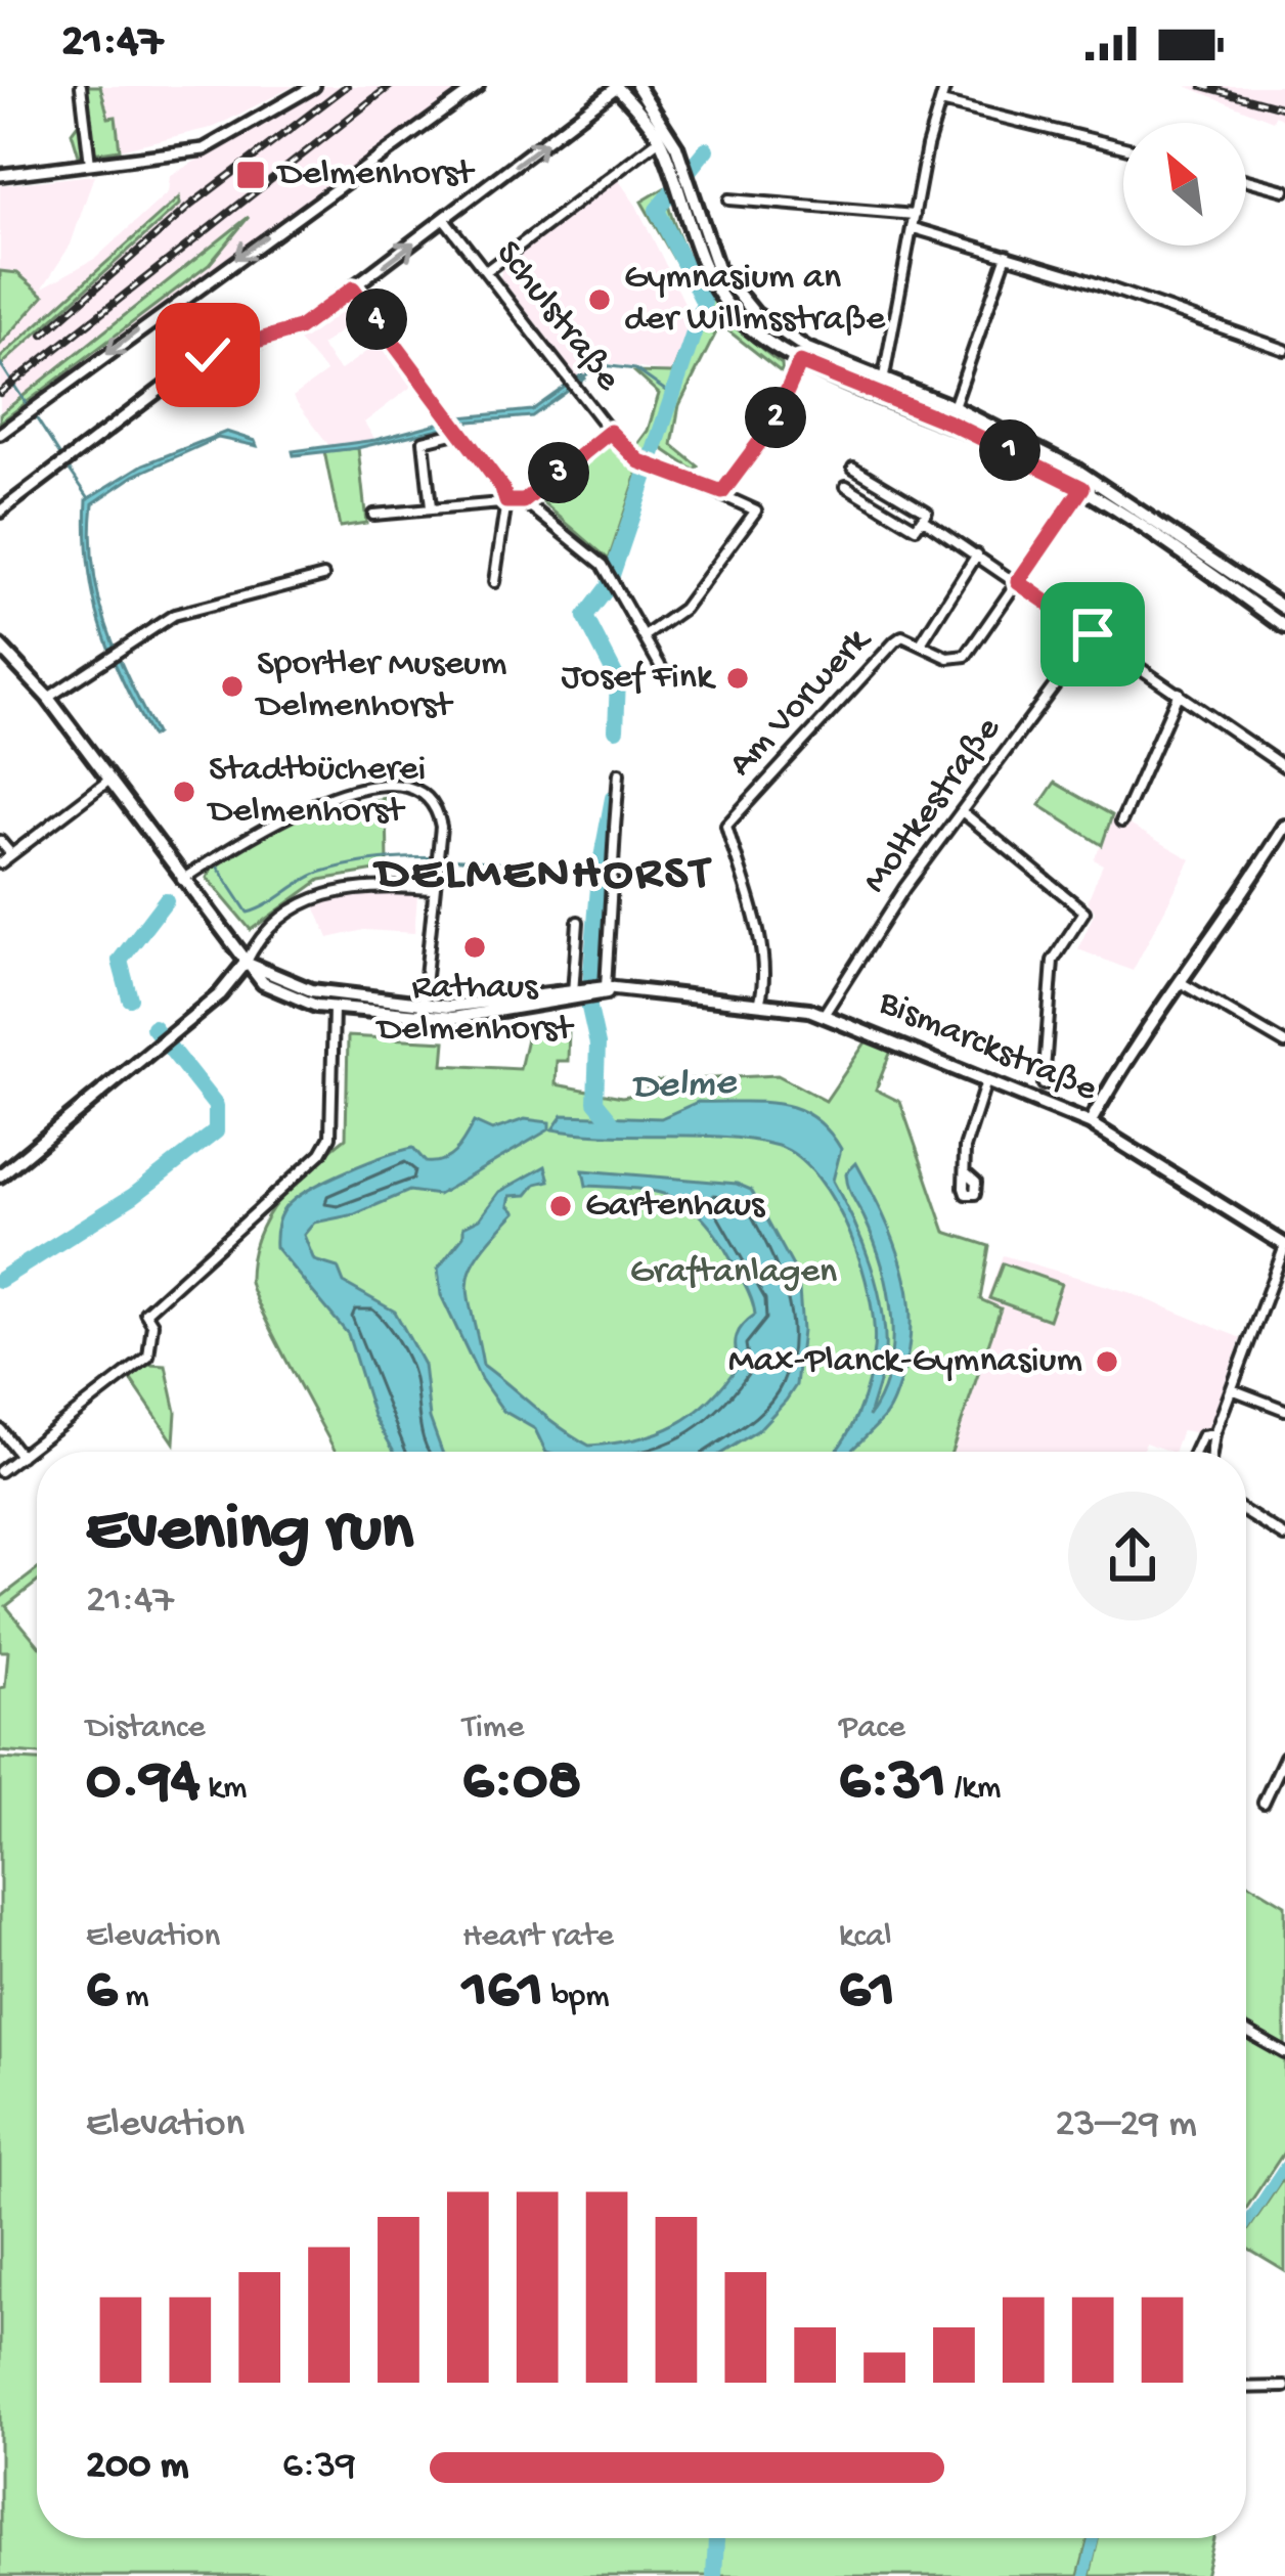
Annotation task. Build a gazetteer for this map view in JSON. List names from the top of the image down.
{
  "streets": {
    "main road": ["Bismarckstraße"],
    "street": ["Schulstraße", "Am Vorwerk", "Moltkestraße"]
  },
  "crossings": [
    ["Am Vorwerk", "Bismarckstraße"],
    ["Moltkestraße", "Bismarckstraße"]
  ],
  "districts": ["DELMENHORST"],
  "water": ["Delme"],
  "parks": ["Graftanlagen"],
  "places": {
    "transit": ["Delmenhorst"],
    "other": [
      "Gymnasium an der Willmsstraße",
      "Josef Fink",
      "Sportler Museum Delmenhorst",
      "Stadtbücherei Delmenhorst",
      "Rathaus Delmenhorst",
      "Gartenhaus",
      "Max-Planck-Gymnasium"
    ]
  },
  "north": "top left",
  "page": {
    "status": "21:47",
    "pins": [
      "4",
      "2",
      "1",
      "3"
    ],
    "heading": ["Evening run", "21:47"],
    "stats": [
      ["Distance", "0.94 km"],
      ["Time", "6:08"],
      ["Pace", "6:31 /km"],
      ["Elevation", "6 m"],
      ["Heart rate", "161 bpm"],
      ["kcal", "61"]
    ],
    "chart": ["Elevation", "23–29 m"],
    "list": [
      {
        "name": "200 m",
        "note": "6:39"
      }
    ]
  }
}
